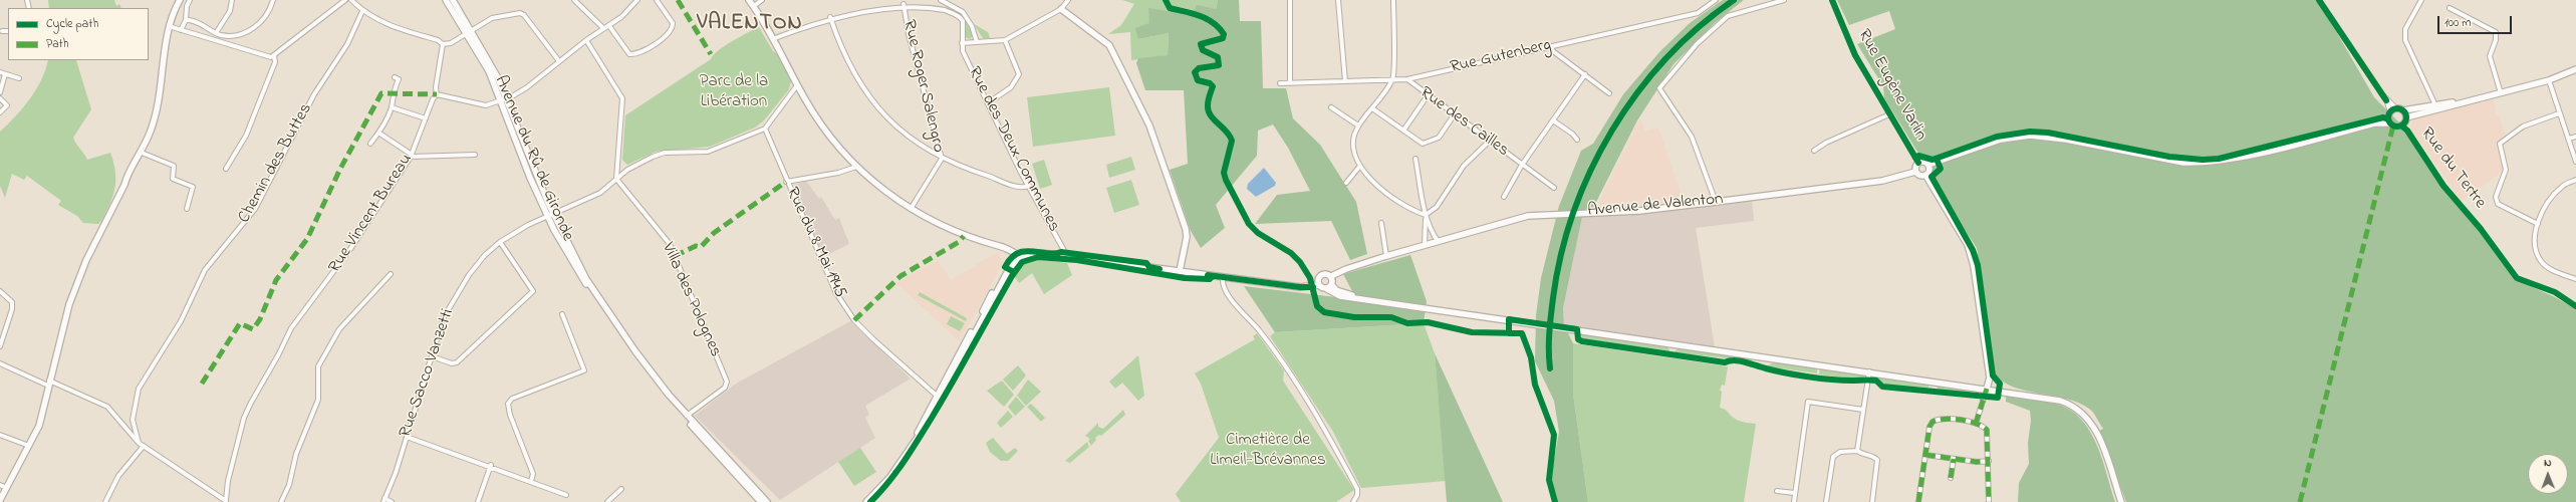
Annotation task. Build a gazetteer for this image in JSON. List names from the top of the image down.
{
  "streets": {
    "main road": ["Avenue du Rû de Gironde", "Avenue de Valenton"],
    "street": [
      "Rue Gutenberg",
      "Rue Eugène Varlin",
      "Rue Roger Salengro",
      "Rue des Cailles",
      "Rue des Deux Communes",
      "Chemin des Buttes",
      "Rue du Tertre",
      "Rue Vincent Bureau",
      "Rue du 8 Mai 1945",
      "Villa des Polognes",
      "Rue Sacco Vanzetti"
    ]
  },
  "crossings": [
    ["Rue Gutenberg", "Rue des Cailles"],
    ["Rue Eugène Varlin", "Avenue de Valenton"],
    ["Avenue du Rû de Gironde", "Villa des Polognes"],
    ["Avenue du Rû de Gironde", "Rue Sacco Vanzetti"],
    ["Rue du 8 Mai 1945", "Rue Sacco Vanzetti"],
    ["Villa des Polognes", "Rue Sacco Vanzetti"]
  ],
  "districts": ["VALENTON"],
  "parks": ["Parc de la Libération", "Cimetière de Limeil-Brévannes"],
  "legend": ["Cycle path", "Path"],
  "scale_bar": "100 m",
  "north": "top"
}
